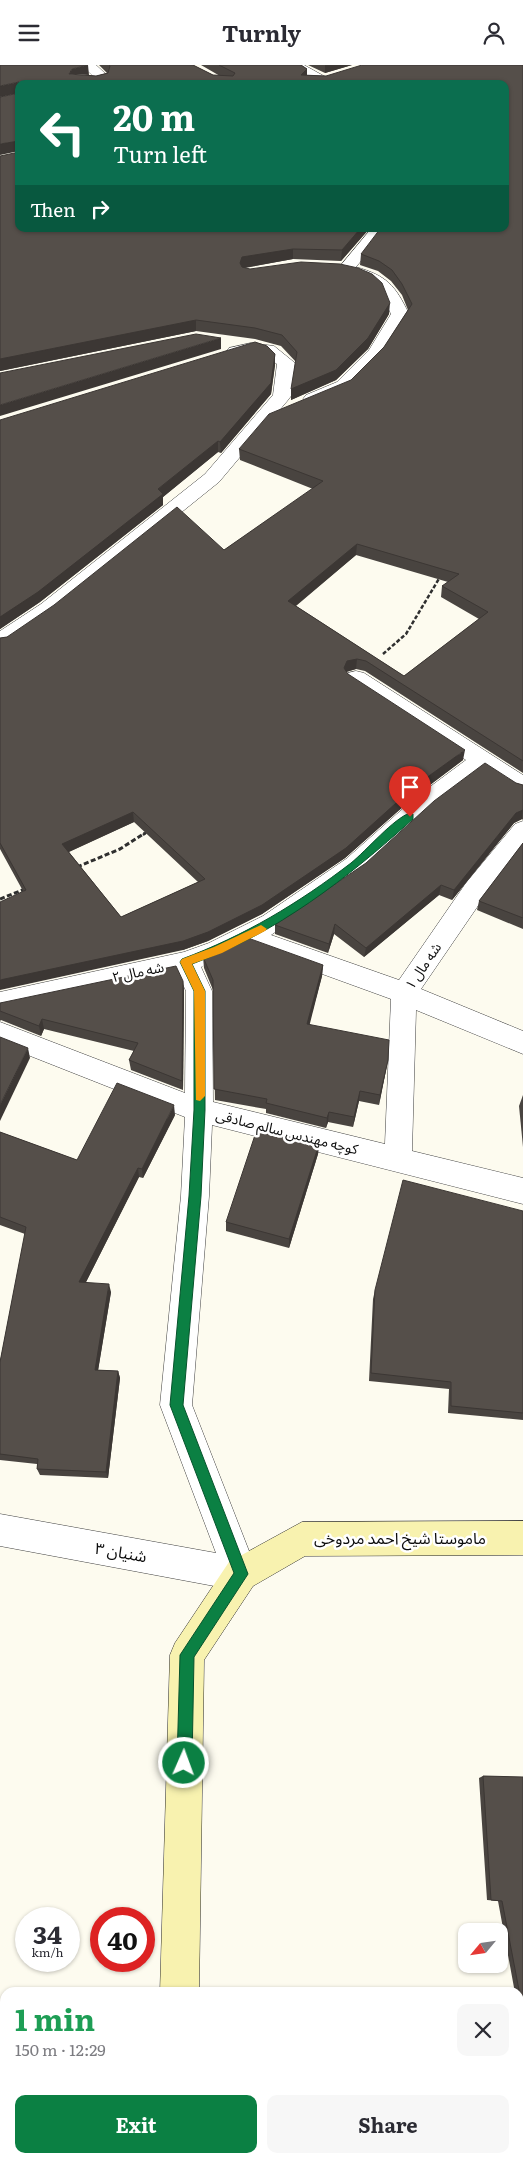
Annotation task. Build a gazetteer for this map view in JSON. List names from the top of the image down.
{
  "streets": {
    "street": [
      "شه مال ۱",
      "شه مال ۲",
      "کوچه مهندس سالم صادقی",
      "ماموستا شیخ احمد مردوخی",
      "شنیان ۳"
    ]
  },
  "crossings": [
    ["شه مال ۱", "کوچه مهندس سالم صادقی"],
    ["ماموستا شیخ احمد مردوخی", "شنیان ۳"]
  ],
  "north": "bottom left",
  "page": {
    "header": "Turnly",
    "turn": ["20 m", "Turn left"],
    "then": "Then",
    "speed": "34 km/h",
    "limit": "40",
    "heading": ["1 min", "150 m · 12:29"],
    "buttons": ["Exit", "Share"]
  }
}
